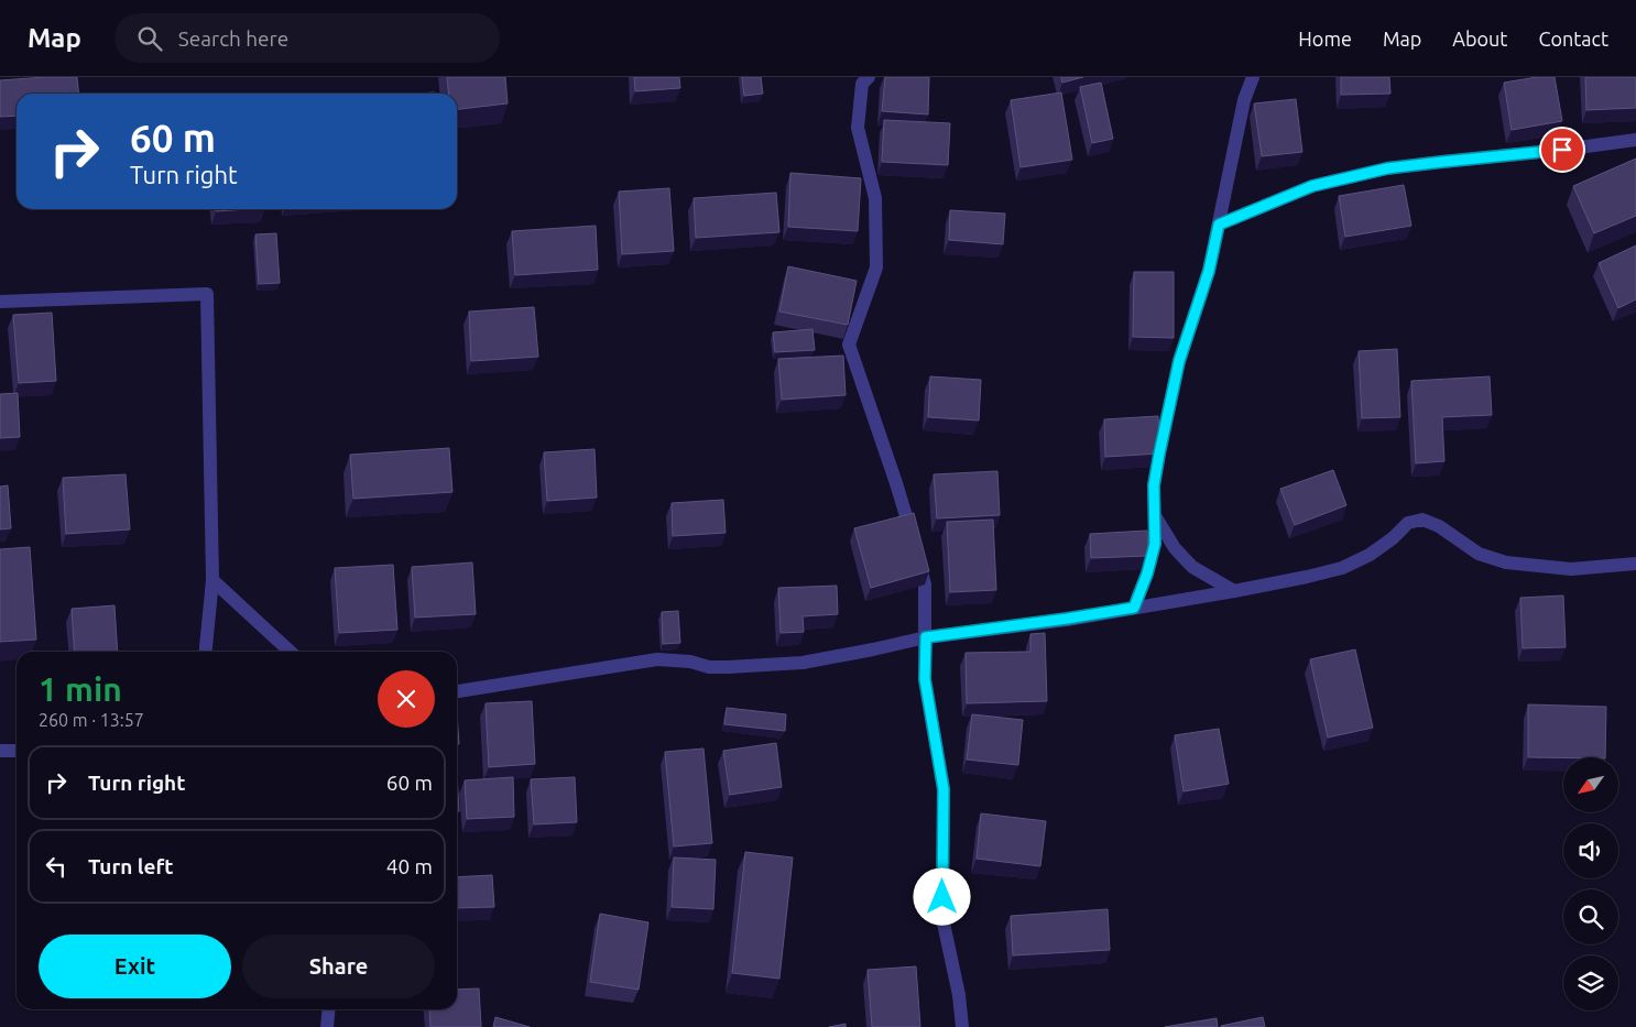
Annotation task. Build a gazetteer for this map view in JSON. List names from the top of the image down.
{
  "north": "bottom left",
  "page": {
    "header": "Map",
    "search": "Search here",
    "nav": [
      "Home",
      "Map",
      "About",
      "Contact"
    ],
    "turn": ["60 m", "Turn right"],
    "heading": ["1 min", "260 m · 13:57"],
    "list": [
      {
        "name": "Turn right",
        "value": "60 m"
      },
      {
        "name": "Turn left",
        "value": "40 m"
      }
    ],
    "buttons": ["Exit", "Share"]
  }
}
